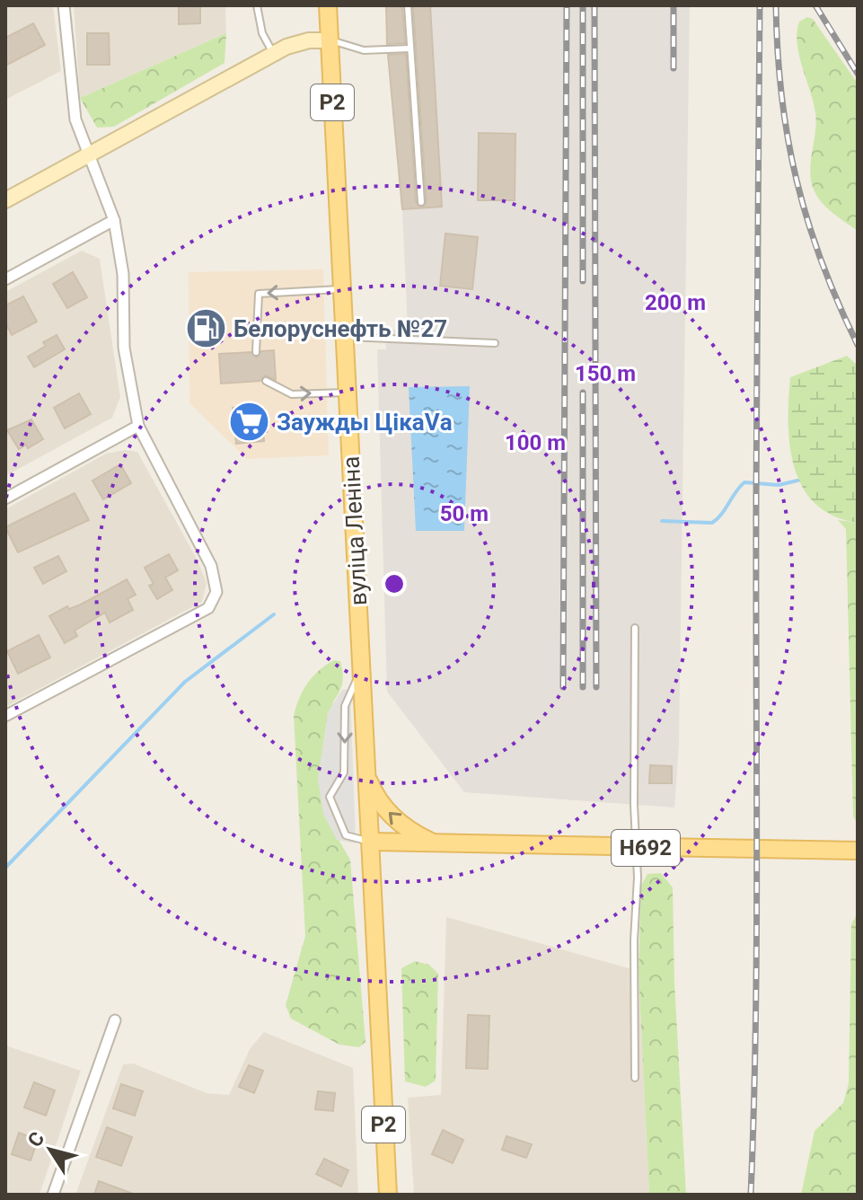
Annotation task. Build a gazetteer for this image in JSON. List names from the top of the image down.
{
  "streets": {
    "main road": ["Р2", "вуліца Леніна", "Н692"]
  },
  "crossings": [
    ["Р2", "вуліца Леніна"],
    ["Р2", "Н692"],
    ["вуліца Леніна", "Н692"]
  ],
  "places": {
    "fuel station": ["Белоруснефть №27"],
    "supermarket": ["Заужды ЦікаVа"]
  },
  "north": "top left",
  "rings": [
    "200 m",
    "150 m",
    "100 m",
    "50 m"
  ]
}
